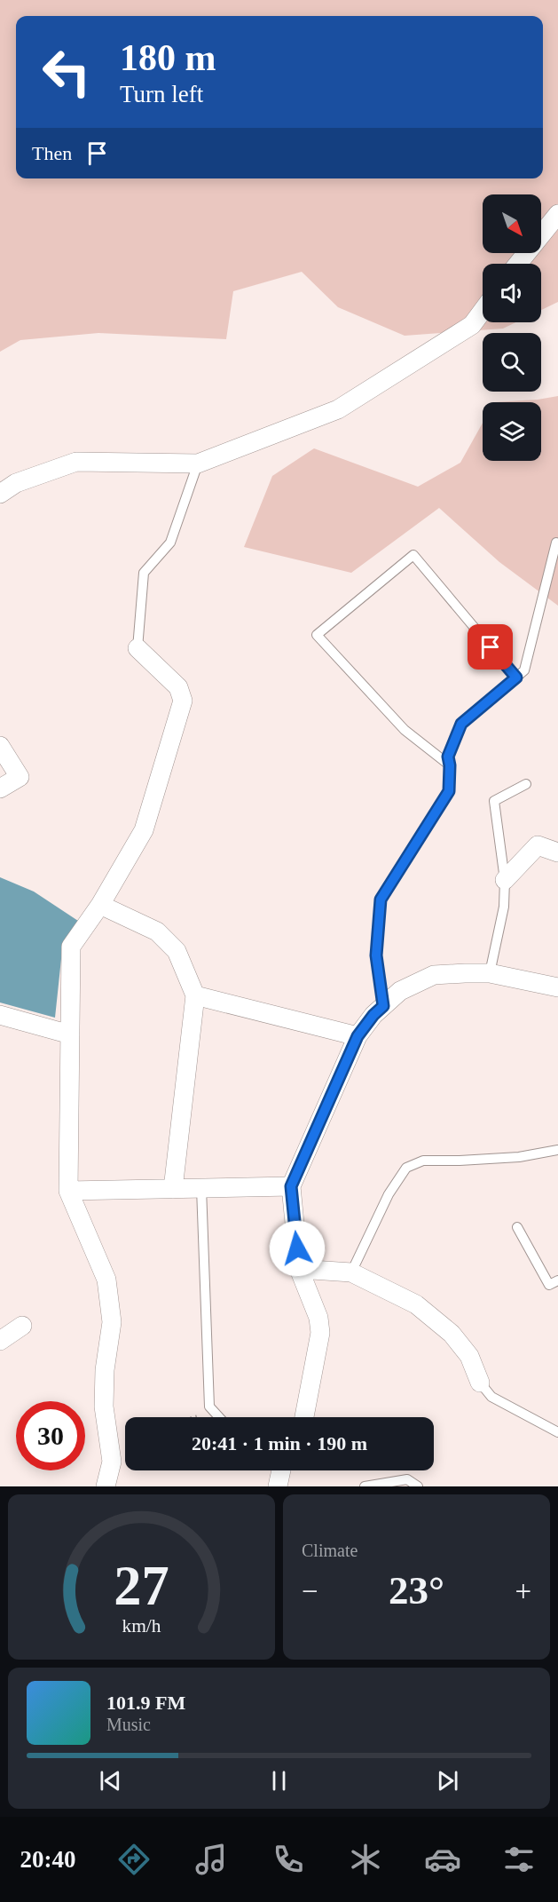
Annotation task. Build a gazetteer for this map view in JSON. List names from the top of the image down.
{
  "north": "bottom right",
  "page": {
    "turn": ["180 m", "Turn left"],
    "then": "Then",
    "limit": "30",
    "trip": "20:41 · 1 min · 190 m",
    "tile": "Climate",
    "heat": ["−", "23°", "+"],
    "song": ["101.9 FM", "Music"],
    "tabs": "20:40",
    "gauge": ["27", "km/h"]
  }
}
